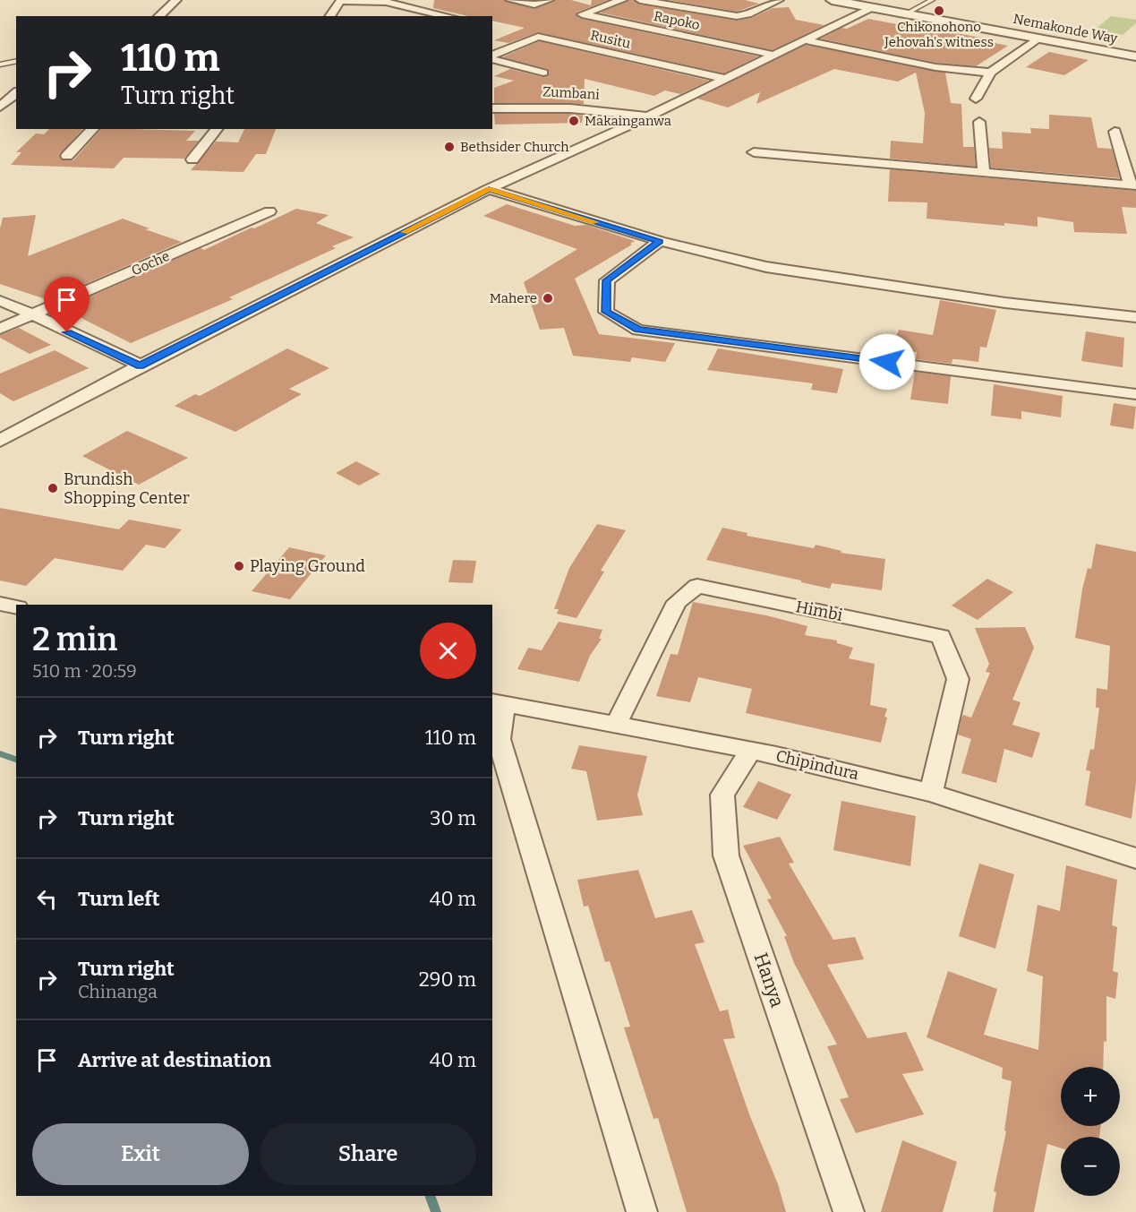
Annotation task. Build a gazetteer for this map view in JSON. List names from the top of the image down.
{
  "streets": {
    "street": [
      "Rapoko",
      "Nemakonde Way",
      "Rusitu",
      "Zumbani",
      "Goche",
      "Himbi",
      "Chipindura",
      "Hanya"
    ]
  },
  "crossings": [
    ["Himbi", "Chipindura"],
    ["Chipindura", "Hanya"]
  ],
  "places": [
    "Chikonohono Jehovah's witness",
    "Makainganwa",
    "Bethsider Church",
    "Mahere",
    "Brundish Shopping Center",
    "Playing Ground"
  ],
  "page": {
    "turn": ["110 m", "Turn right"],
    "heading": ["2 min", "510 m · 20:59"],
    "list": [
      {
        "name": "Turn right",
        "value": "110 m"
      },
      {
        "name": "Turn right",
        "value": "30 m"
      },
      {
        "name": "Turn left",
        "value": "40 m"
      },
      {
        "name": "Turn right",
        "note": "Chinanga",
        "value": "290 m"
      },
      {
        "name": "Arrive at destination",
        "value": "40 m"
      }
    ],
    "map_buttons": ["+", "−"],
    "buttons": ["Exit", "Share"]
  }
}
